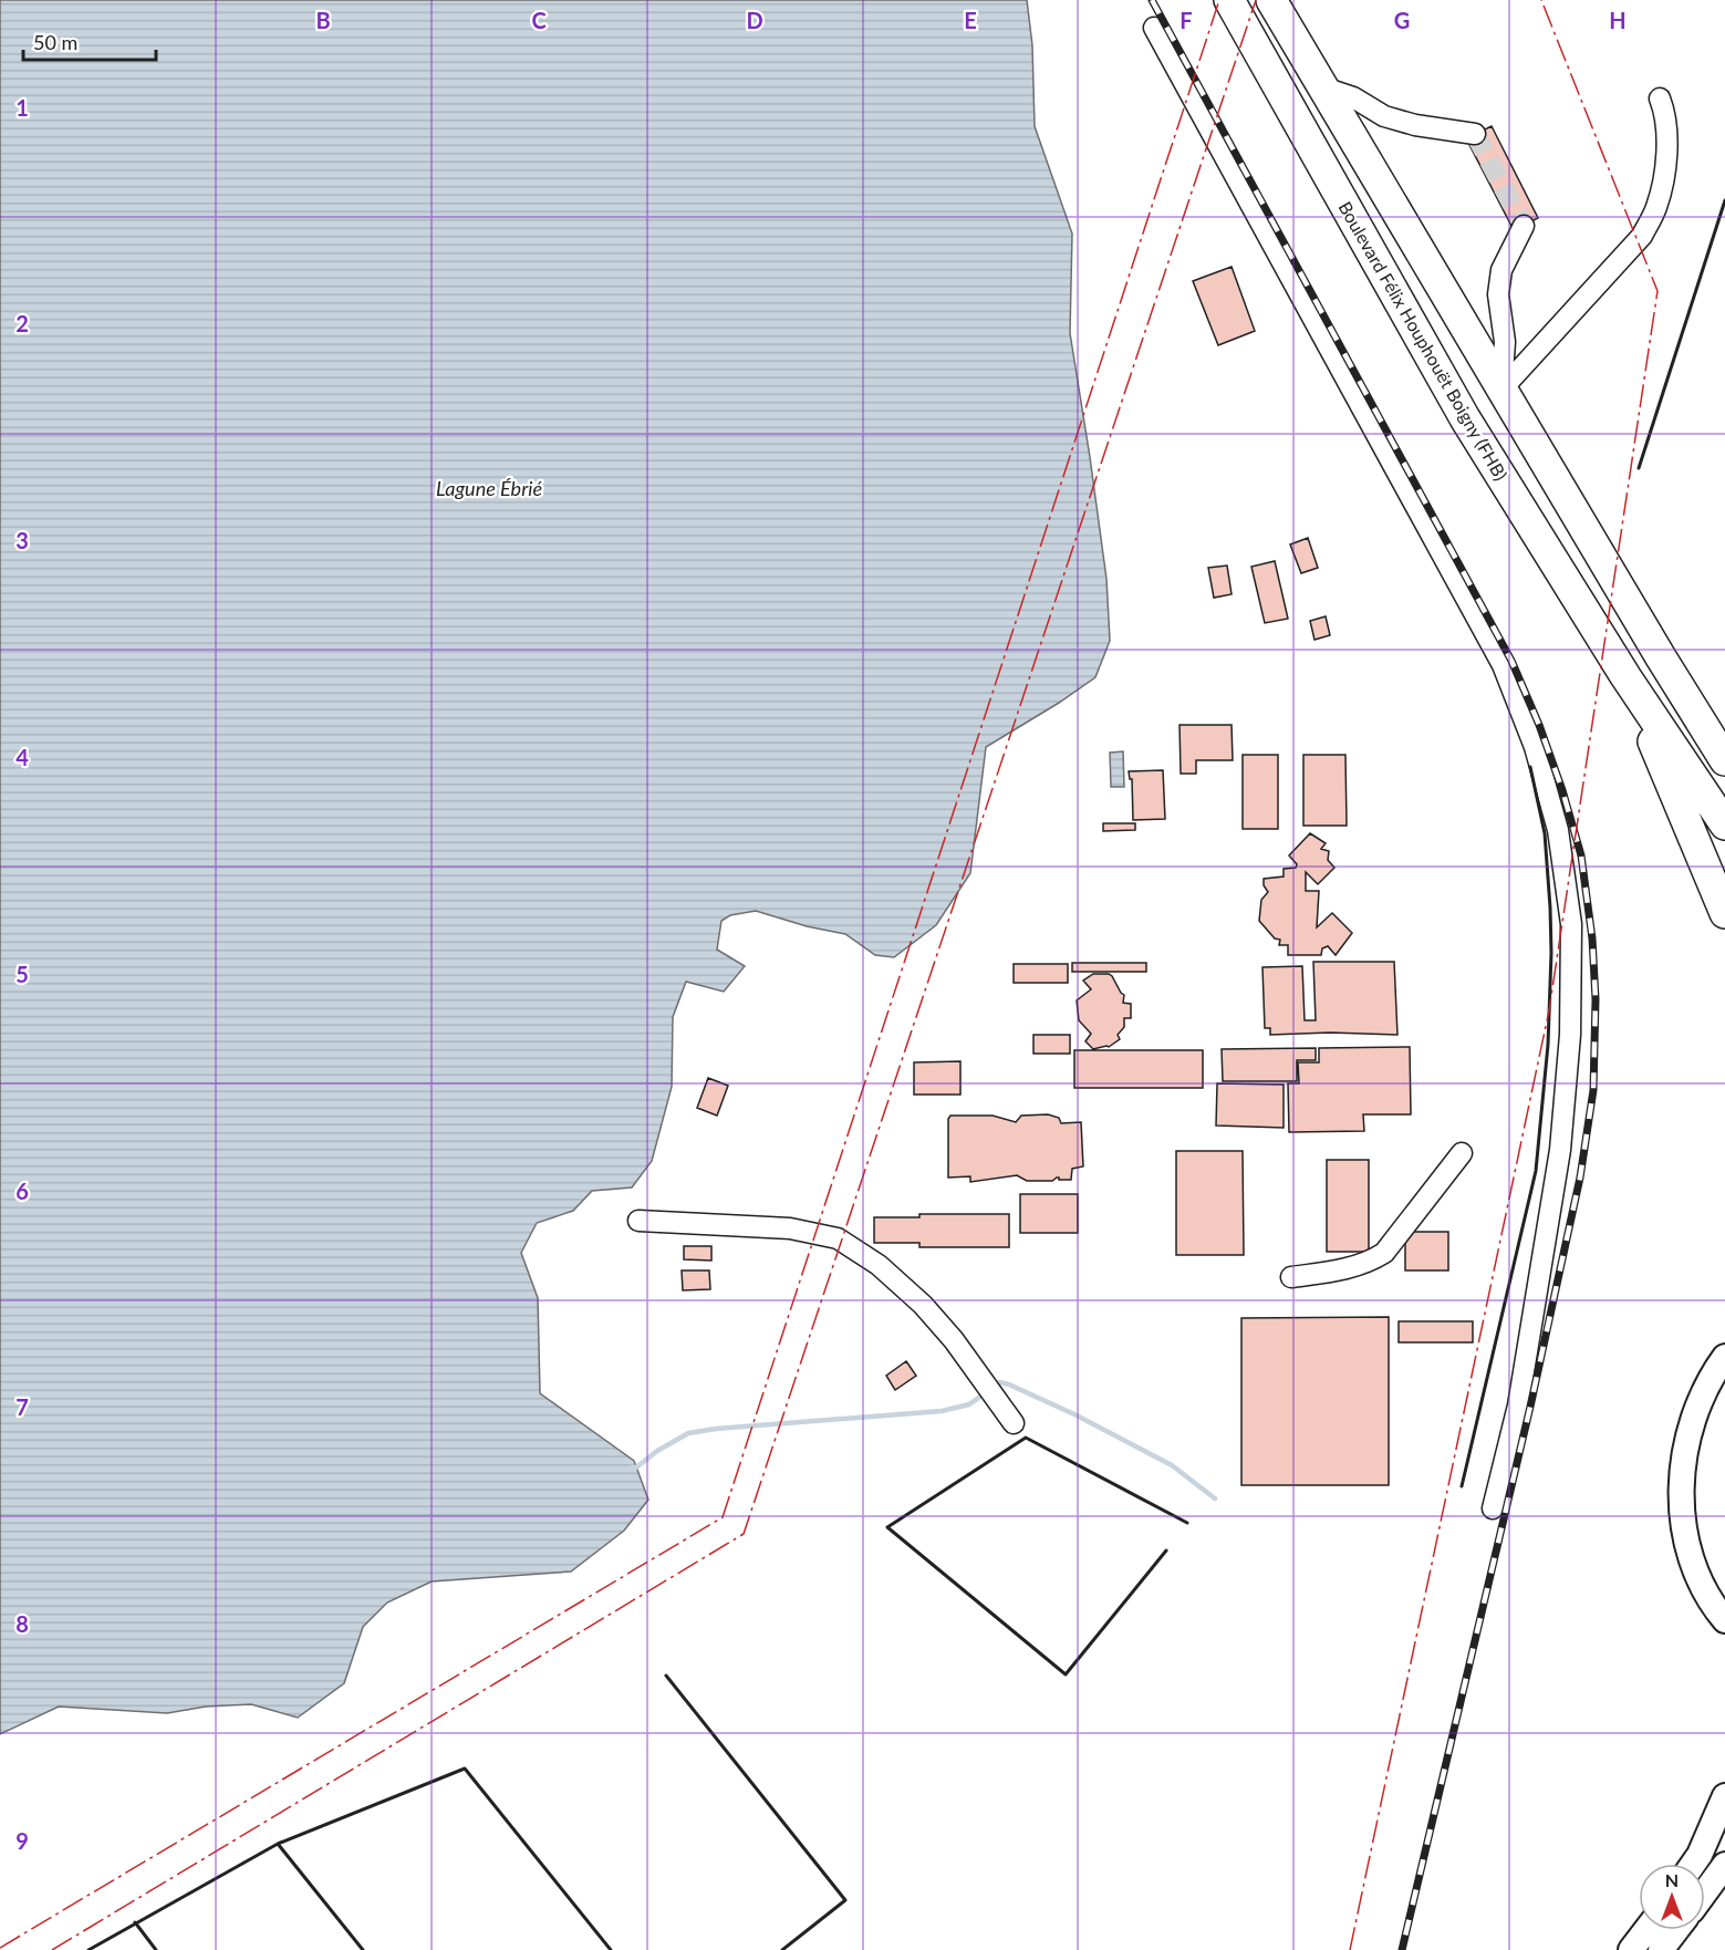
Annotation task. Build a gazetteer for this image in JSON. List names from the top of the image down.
{
  "streets": {
    "highway": ["Boulevard Félix Houphouët Boigny (FHB)"]
  },
  "water": ["Lagune Ébrié"],
  "scale_bar": "50 m",
  "north": "top",
  "grid": {
    "columns": [
      "B",
      "C",
      "D",
      "E",
      "F",
      "G",
      "H"
    ],
    "rows": [
      "1",
      "2",
      "3",
      "4",
      "5",
      "6",
      "7",
      "8",
      "9"
    ]
  }
}
